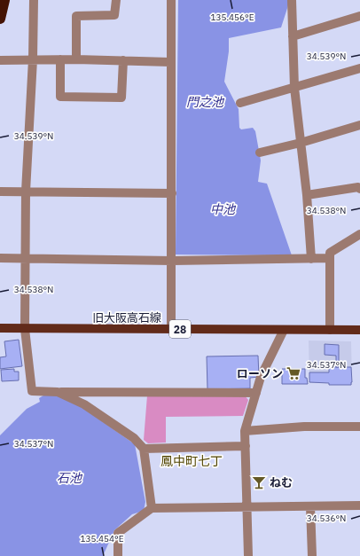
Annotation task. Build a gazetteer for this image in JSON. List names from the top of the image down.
{
  "streets": {
    "main road": ["旧大阪高石線", "28"]
  },
  "districts": ["鳳中町七丁"],
  "water": ["門之池", "中池", "石池"],
  "places": {
    "supermarket": ["ローソン"],
    "bar": ["ねむ"]
  },
  "coordinates": [
    "135.456°E",
    "34.539°N",
    "34.538°N",
    "34.537°N",
    "34.536°N",
    "135.454°E"
  ]
}
